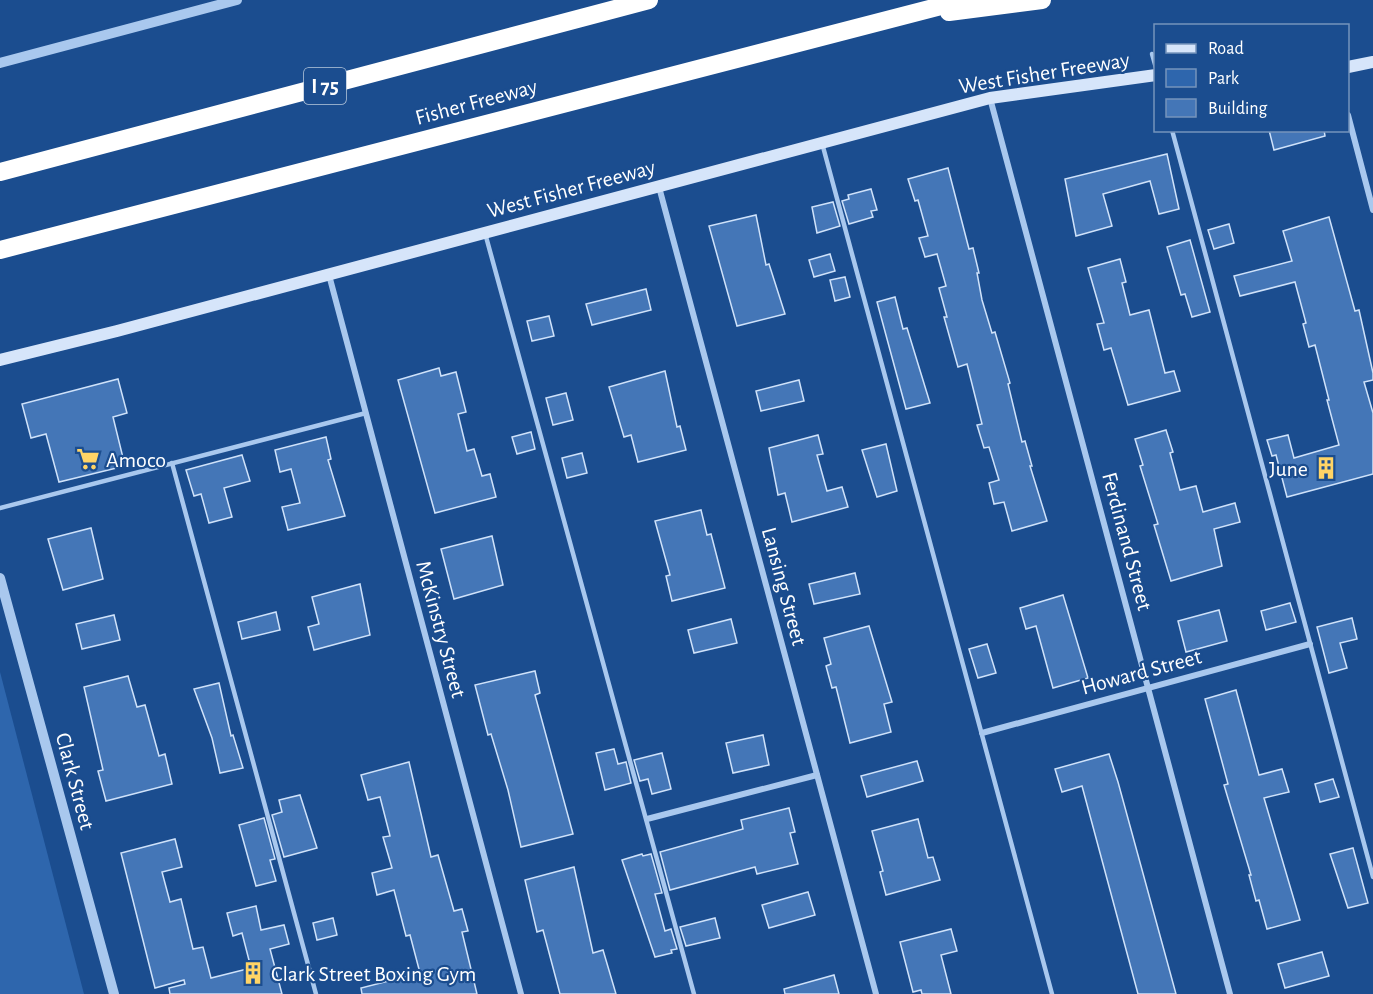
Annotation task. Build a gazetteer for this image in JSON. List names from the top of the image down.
{
  "streets": {
    "highway": ["I 75", "Fisher Freeway"],
    "main road": ["West Fisher Freeway"],
    "street": [
      "Ferdinand Street",
      "Lansing Street",
      "McKinstry Street",
      "Howard Street",
      "Clark Street"
    ]
  },
  "crossings": [
    ["West Fisher Freeway", "Ferdinand Street"],
    ["West Fisher Freeway", "Lansing Street"],
    ["West Fisher Freeway", "McKinstry Street"],
    ["Ferdinand Street", "Howard Street"]
  ],
  "places": {
    "supermarket": ["Amoco"],
    "building": ["June", "Clark Street Boxing Gym"]
  },
  "legend": ["Road", "Park", "Building"]
}
